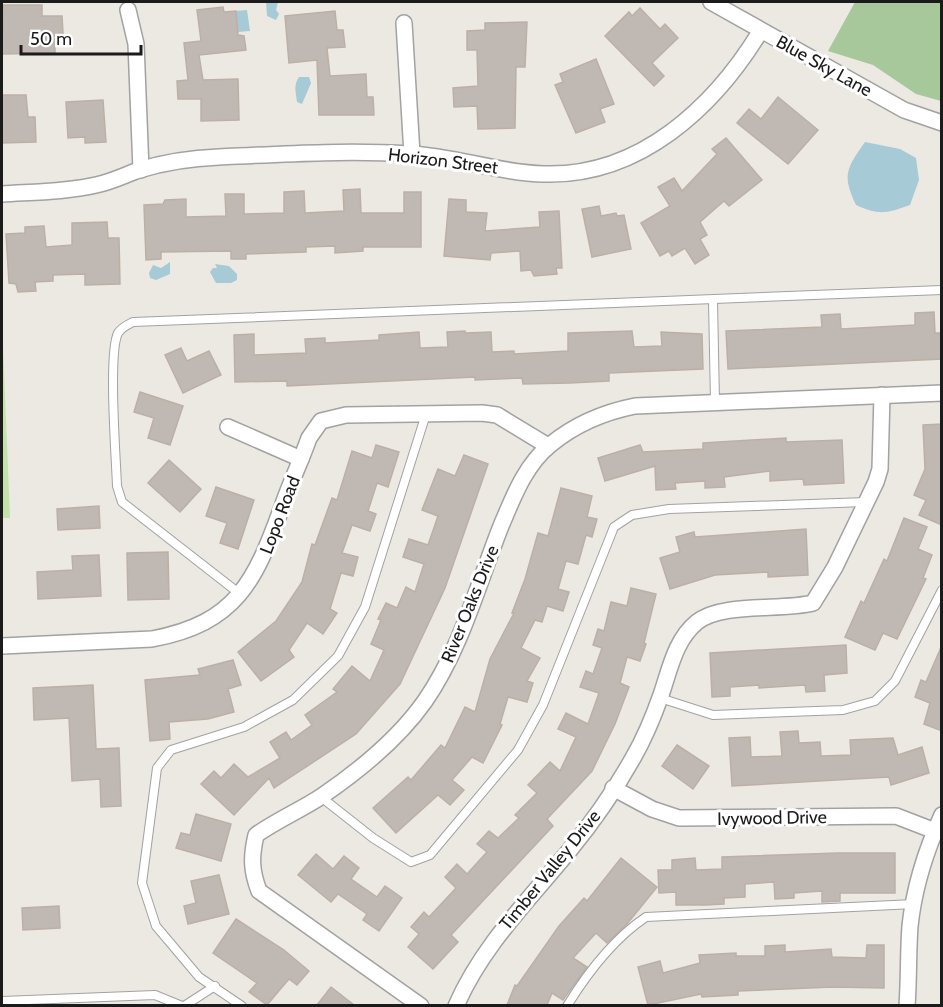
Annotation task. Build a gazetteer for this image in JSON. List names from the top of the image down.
{
  "streets": {
    "street": [
      "Blue Sky Lane",
      "Horizon Street",
      "Lopo Road",
      "River Oaks Drive",
      "Ivywood Drive",
      "Timber Valley Drive"
    ]
  },
  "crossings": [
    ["Blue Sky Lane", "Horizon Street"],
    ["Lopo Road", "River Oaks Drive"],
    ["River Oaks Drive", "Timber Valley Drive"],
    ["Ivywood Drive", "Timber Valley Drive"]
  ],
  "scale_bar": "50 m"
}
